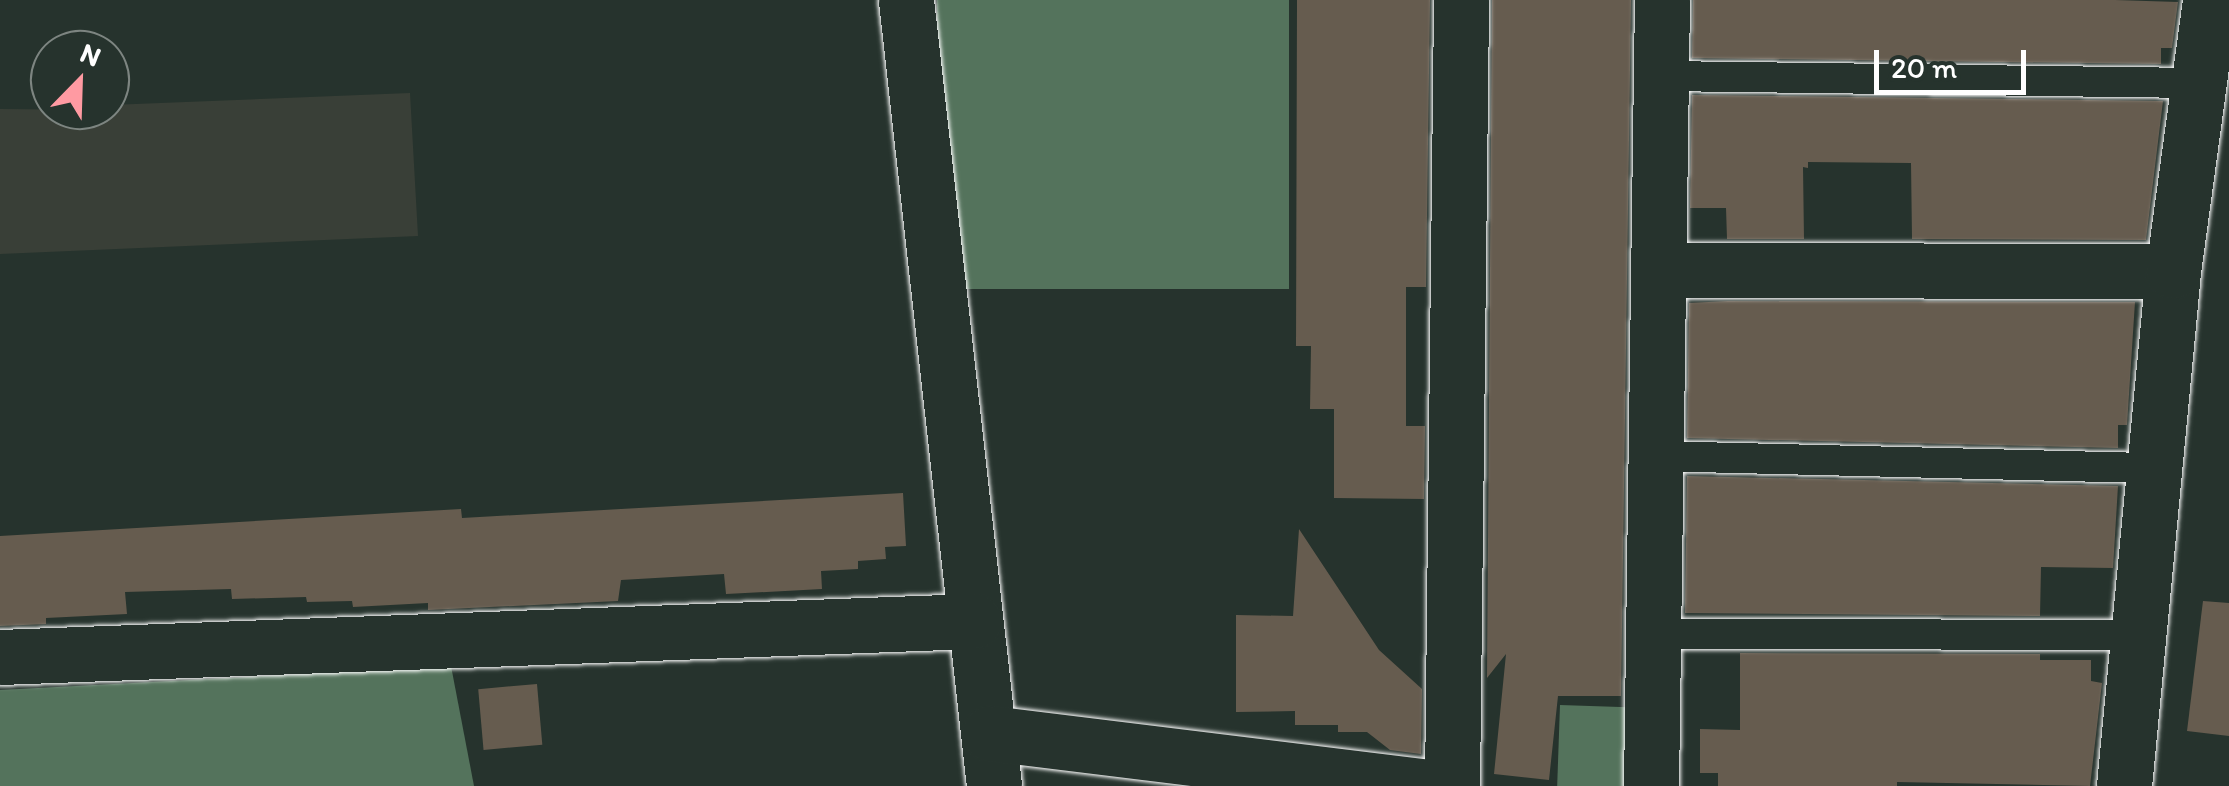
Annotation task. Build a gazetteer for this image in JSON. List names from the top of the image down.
{
  "scale_bar": "20 m",
  "north": "top right"
}
